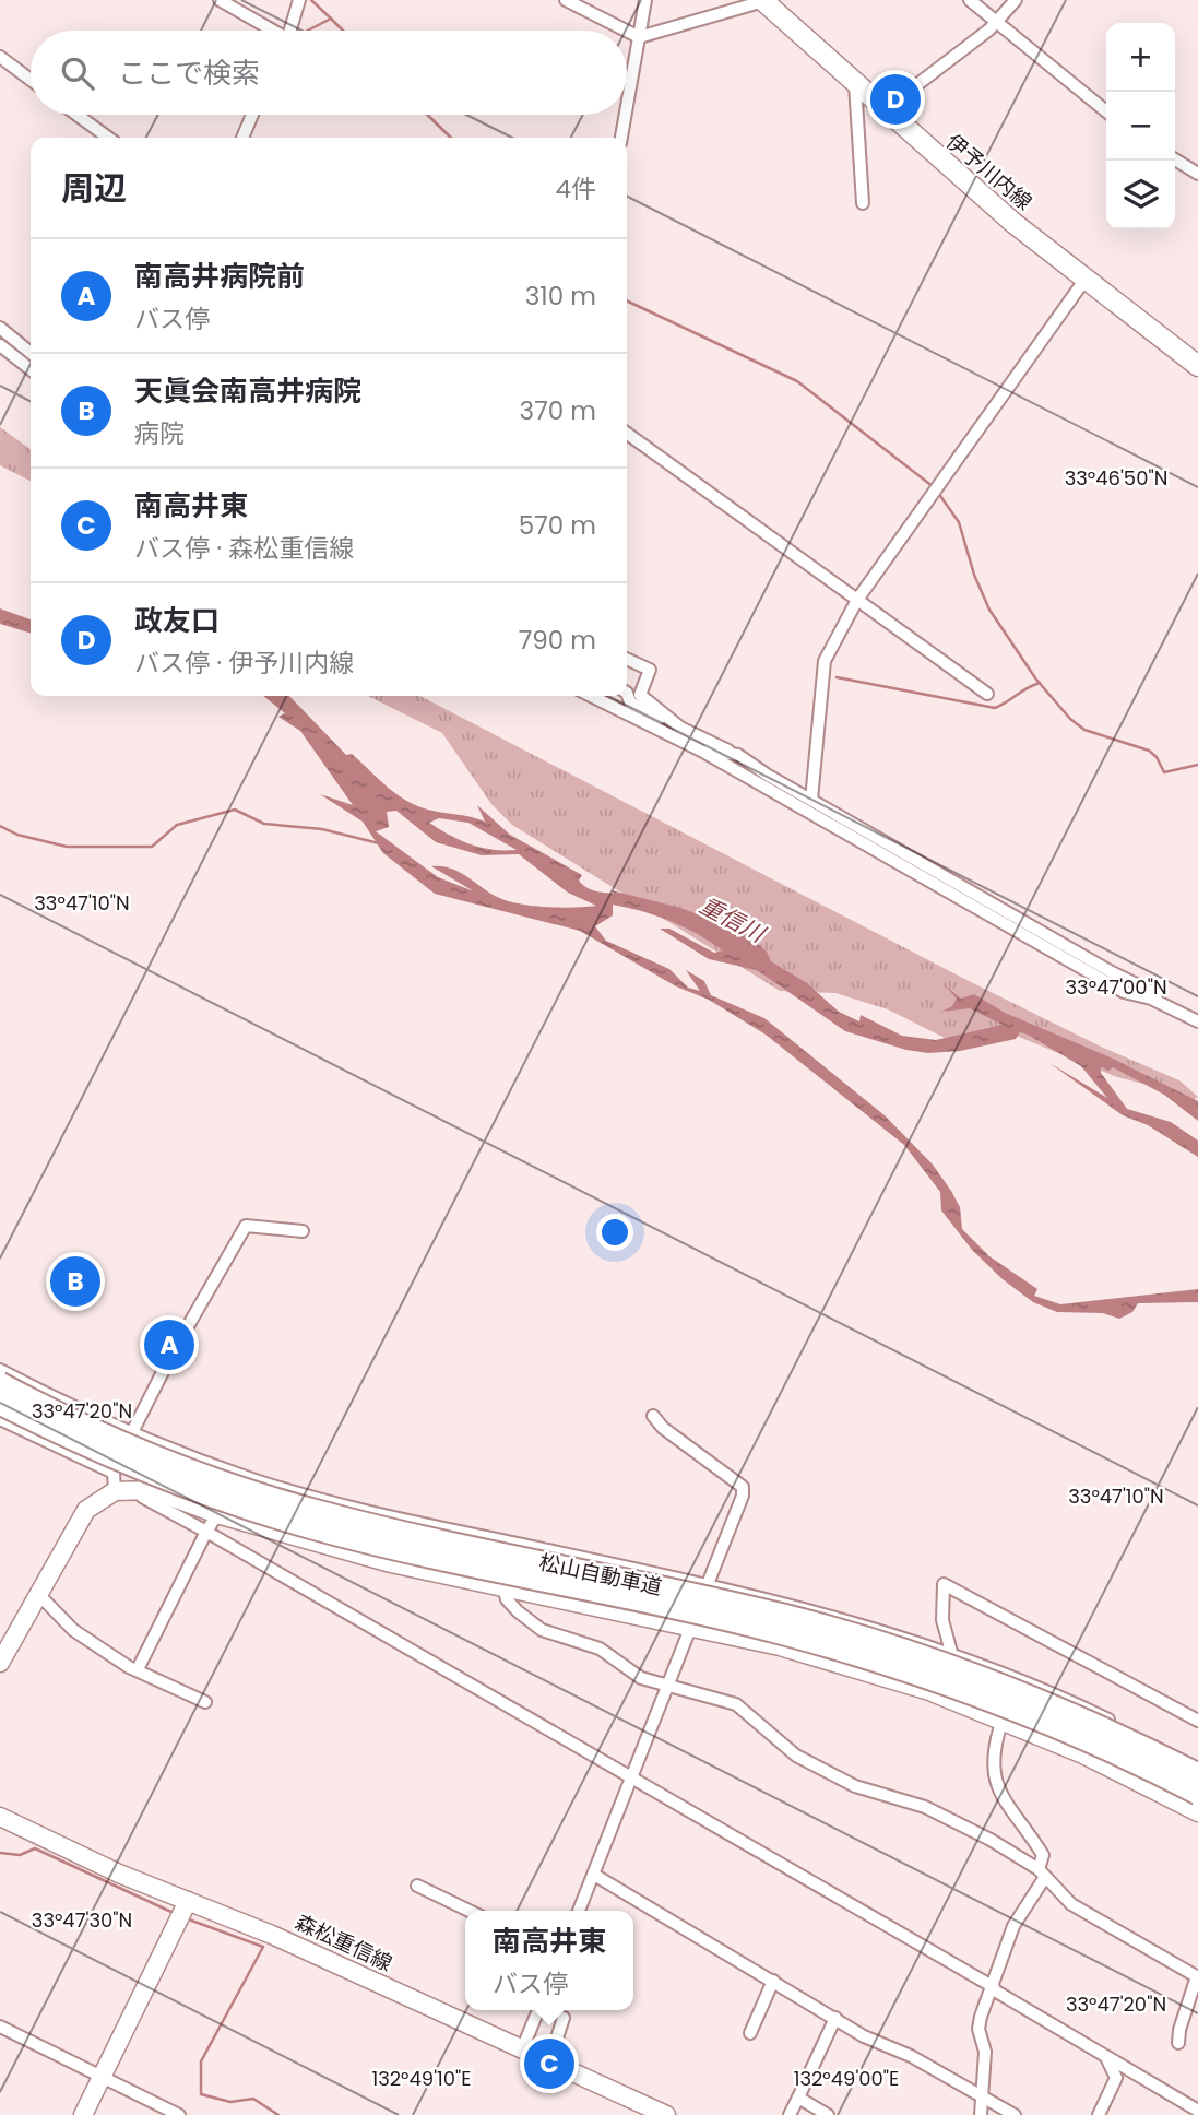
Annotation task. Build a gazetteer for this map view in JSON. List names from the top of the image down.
{
  "streets": {
    "highway": ["松山自動車道"],
    "main road": ["伊予川内線"],
    "street": ["森松重信線"]
  },
  "water": ["重信川"],
  "page": {
    "map_buttons": ["+", "−"],
    "search": "ここで検索",
    "pins": [
      "D",
      "B",
      "A",
      "C"
    ],
    "heading": ["周辺", "4件"],
    "list": [
      {
        "mark": "A",
        "name": "南高井病院前",
        "note": "バス停",
        "value": "310 m"
      },
      {
        "mark": "B",
        "name": "天眞会南高井病院",
        "note": "病院",
        "value": "370 m"
      },
      {
        "mark": "C",
        "name": "南高井東",
        "note": "バス停 · 森松重信線",
        "value": "570 m"
      },
      {
        "mark": "D",
        "name": "政友口",
        "note": "バス停 · 伊予川内線",
        "value": "790 m"
      }
    ],
    "popup": ["南高井東", "バス停"]
  },
  "coordinates": [
    "33°46'50\"N",
    "33°47'10\"N",
    "33°47'00\"N",
    "33°47'20\"N",
    "33°47'30\"N",
    "132°49'10\"E",
    "132°49'00\"E"
  ]
}
